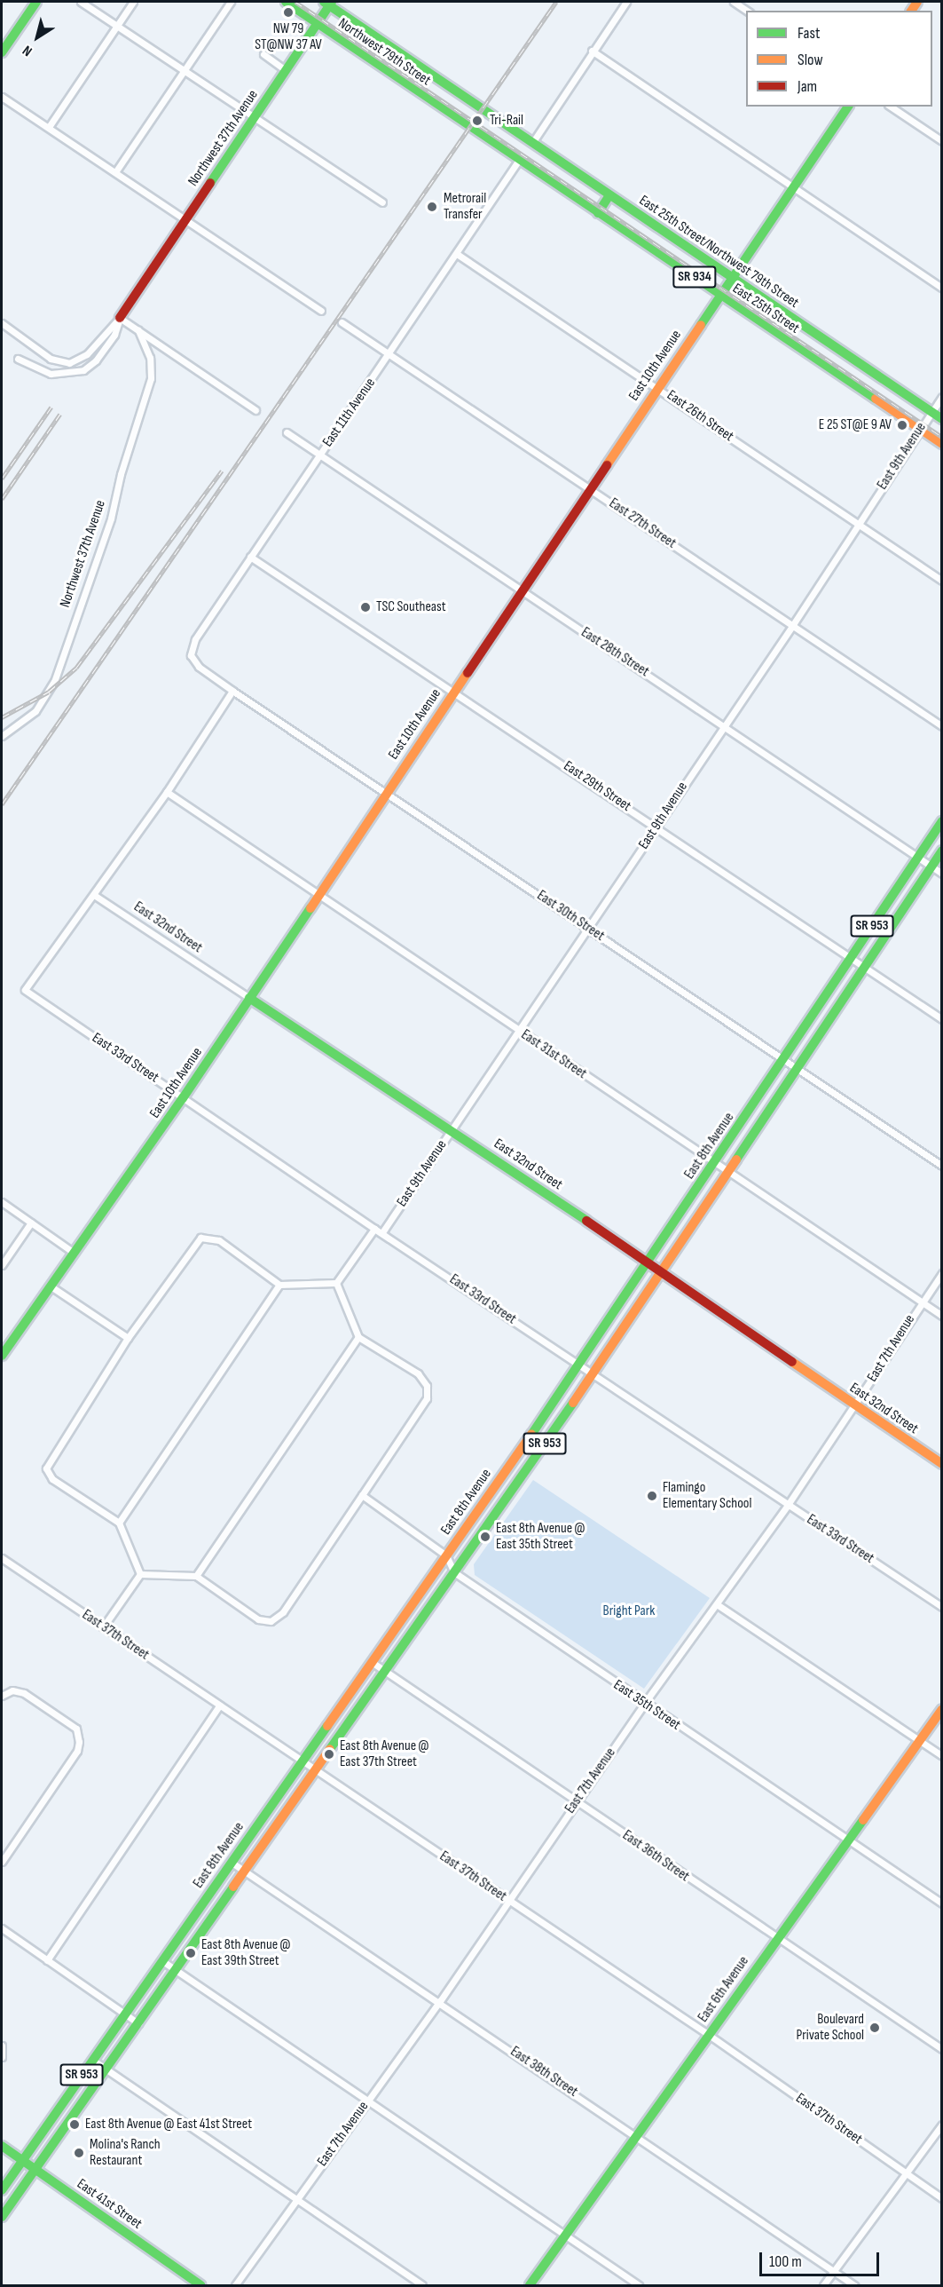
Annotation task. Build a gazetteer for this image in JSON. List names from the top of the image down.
{
  "streets": {
    "main road": [
      "Northwest 79th Street",
      "Northwest 37th Avenue",
      "East 25th Street/Northwest 79th Street",
      "SR 934",
      "East 25th Street",
      "East 10th Avenue",
      "SR 953",
      "East 32nd Street",
      "East 8th Avenue",
      "East 6th Avenue",
      "East 41st Street"
    ],
    "street": [
      "East 11th Avenue",
      "East 26th Street",
      "East 9th Avenue",
      "East 27th Street",
      "East 28th Street",
      "East 29th Street",
      "East 30th Street",
      "East 31st Street",
      "East 33rd Street",
      "East 7th Avenue",
      "East 37th Street",
      "East 35th Street",
      "East 36th Street",
      "East 38th Street"
    ]
  },
  "crossings": [
    ["Northwest 79th Street", "Northwest 37th Avenue"],
    ["Northwest 79th Street", "East 25th Street/Northwest 79th Street"],
    ["Northwest 79th Street", "East 25th Street"],
    ["East 25th Street/Northwest 79th Street", "East 10th Avenue"],
    ["East 25th Street/Northwest 79th Street", "East 9th Avenue"],
    ["East 25th Street", "East 10th Avenue"],
    ["East 25th Street", "East 11th Avenue"],
    ["East 25th Street", "East 9th Avenue"],
    ["East 10th Avenue", "East 26th Street"],
    ["East 10th Avenue", "East 27th Street"],
    ["East 10th Avenue", "East 28th Street"],
    ["East 10th Avenue", "East 29th Street"],
    ["East 10th Avenue", "East 30th Street"],
    ["East 10th Avenue", "East 32nd Street"],
    ["East 10th Avenue", "East 31st Street"],
    ["East 10th Avenue", "East 33rd Street"],
    ["East 11th Avenue", "East 26th Street"],
    ["East 11th Avenue", "East 27th Street"],
    ["East 11th Avenue", "East 28th Street"],
    ["East 11th Avenue", "East 29th Street"],
    ["East 11th Avenue", "East 30th Street"],
    ["East 26th Street", "East 9th Avenue"],
    ["East 9th Avenue", "East 27th Street"],
    ["East 9th Avenue", "East 28th Street"],
    ["East 9th Avenue", "East 29th Street"],
    ["East 9th Avenue", "East 30th Street"],
    ["East 9th Avenue", "East 32nd Street"],
    ["East 9th Avenue", "East 31st Street"],
    ["East 9th Avenue", "East 33rd Street"],
    ["East 28th Street", "East 8th Avenue"],
    ["East 29th Street", "East 8th Avenue"],
    ["East 30th Street", "East 8th Avenue"],
    ["East 32nd Street", "East 33rd Street"],
    ["East 32nd Street", "East 8th Avenue"],
    ["East 32nd Street", "East 7th Avenue"],
    ["East 31st Street", "East 8th Avenue"],
    ["East 31st Street", "East 7th Avenue"],
    ["East 33rd Street", "East 8th Avenue"],
    ["East 33rd Street", "East 7th Avenue"],
    ["East 8th Avenue", "East 37th Street"],
    ["East 8th Avenue", "East 35th Street"],
    ["East 8th Avenue", "East 36th Street"],
    ["East 8th Avenue", "East 38th Street"],
    ["East 8th Avenue", "East 41st Street"],
    ["East 7th Avenue", "East 37th Street"],
    ["East 7th Avenue", "East 35th Street"],
    ["East 7th Avenue", "East 36th Street"],
    ["East 7th Avenue", "East 38th Street"],
    ["East 37th Street", "East 6th Avenue"],
    ["East 35th Street", "East 6th Avenue"],
    ["East 36th Street", "East 6th Avenue"],
    ["East 6th Avenue", "East 38th Street"]
  ],
  "parks": ["Bright Park"],
  "places": [
    "NW 79 ST@NW 37 AV",
    "Tri-Rail",
    "Metrorail Transfer",
    "E 25 ST@E 9 AV",
    "TSC Southeast",
    "Flamingo Elementary School",
    "East 8th Avenue @ East 35th Street",
    "East 8th Avenue @ East 37th Street",
    "East 8th Avenue @ East 39th Street",
    "Boulevard Private School",
    "East 8th Avenue @ East 41st Street",
    "Molina's Ranch Restaurant"
  ],
  "legend": ["Fast", "Slow", "Jam"],
  "scale_bar": "100 m",
  "north": "bottom left"
}
